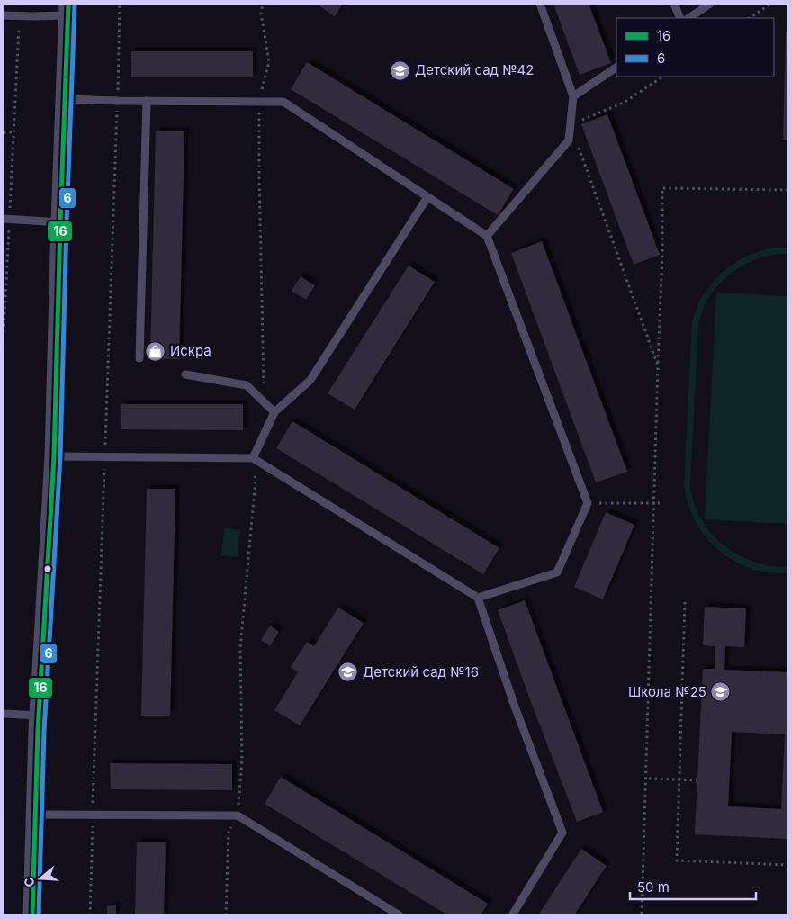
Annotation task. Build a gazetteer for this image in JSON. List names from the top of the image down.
{
  "places": {
    "school or university": ["Детский сад №42", "Детский сад №16", "Школа №25"],
    "shop": ["Искра"]
  },
  "lines": ["transit line 16", "transit line 6"],
  "legend": ["16", "6"],
  "scale_bar": "50 m",
  "north": "left"
}
